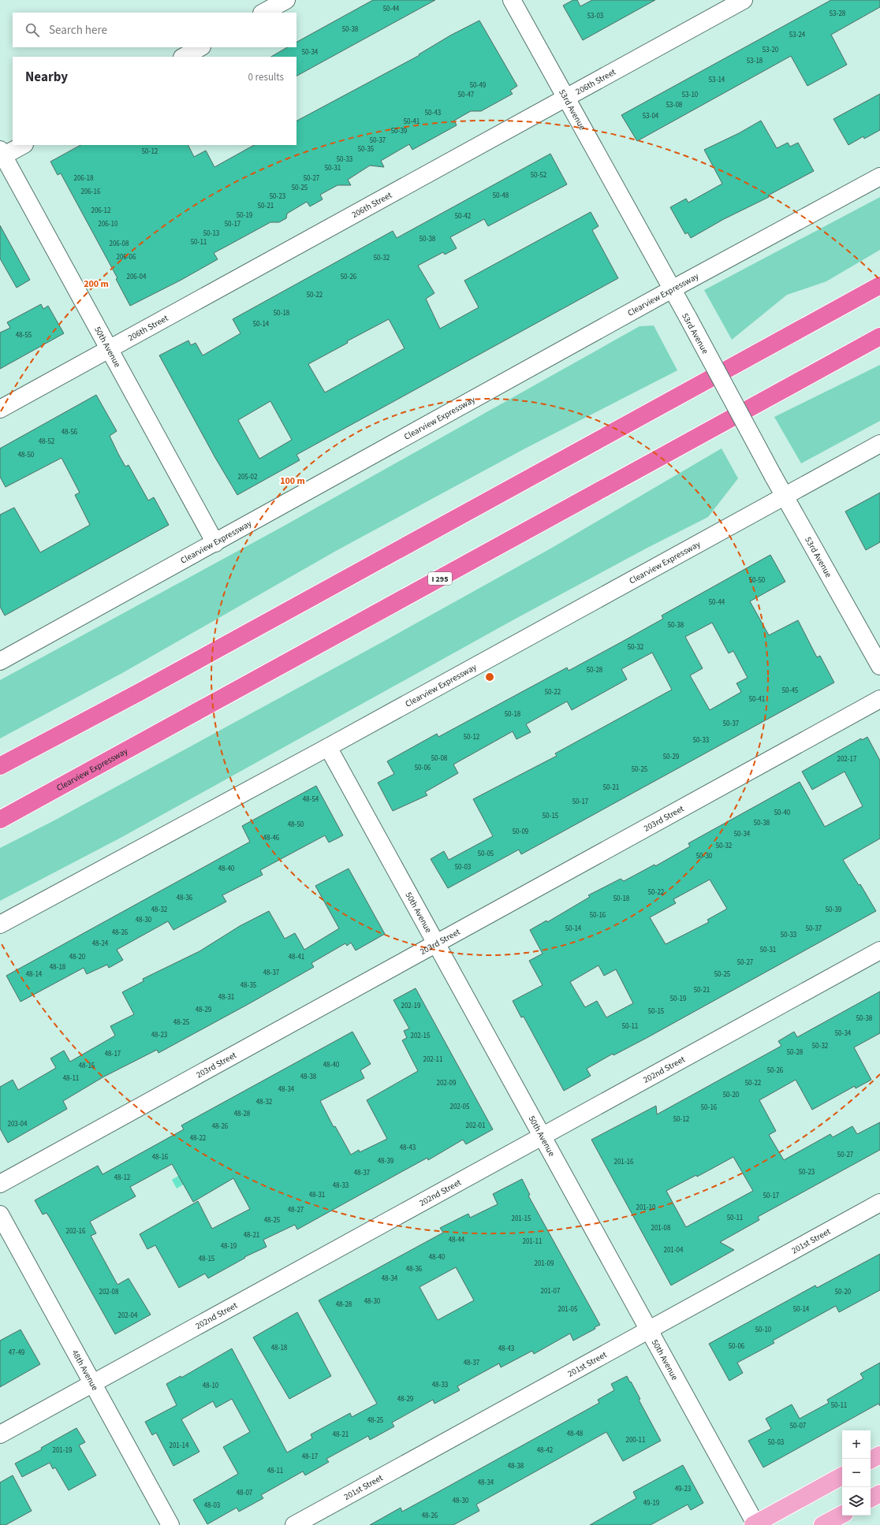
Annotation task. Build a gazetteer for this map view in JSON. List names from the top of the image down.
{
  "streets": {
    "highway": ["Clearview Expressway", "I 295"],
    "street": [
      "206th Street",
      "53rd Avenue",
      "50th Avenue",
      "203rd Street",
      "202nd Street",
      "201st Street",
      "48th Avenue"
    ]
  },
  "crossings": [
    ["206th Street", "53rd Avenue"],
    ["206th Street", "50th Avenue"],
    ["53rd Avenue", "Clearview Expressway"],
    ["Clearview Expressway", "50th Avenue"],
    ["50th Avenue", "203rd Street"],
    ["50th Avenue", "202nd Street"],
    ["50th Avenue", "201st Street"],
    ["202nd Street", "48th Avenue"]
  ],
  "house_numbers": [
    "50-44",
    "53-28",
    "53-03",
    "50-38",
    "53-24",
    "53-20",
    "50-34",
    "53-18",
    "53-14",
    "50-49",
    "50-47",
    "53-10",
    "53-08",
    "50-43",
    "53-04",
    "50-41",
    "50-39",
    "50-37",
    "50-35",
    "50-12",
    "50-33",
    "50-31",
    "50-52",
    "206-18",
    "50-27",
    "50-25",
    "206-16",
    "50-48",
    "50-23",
    "50-21",
    "206-12",
    "50-19",
    "50-42",
    "206-10",
    "50-17",
    "50-13",
    "50-38",
    "50-11",
    "206-08",
    "206-06",
    "50-32",
    "206-04",
    "50-26",
    "50-22",
    "50-18",
    "50-14",
    "48-55",
    "48-56",
    "48-52",
    "48-50",
    "205-02",
    "50-50",
    "50-44",
    "50-38",
    "50-32",
    "50-28",
    "50-45",
    "50-22",
    "50-41",
    "50-18",
    "50-37",
    "50-12",
    "50-33",
    "50-29",
    "50-08",
    "202-17",
    "50-06",
    "50-25",
    "50-21",
    "48-54",
    "50-17",
    "50-40",
    "50-15",
    "50-38",
    "48-50",
    "50-09",
    "50-34",
    "48-46",
    "50-32",
    "50-05",
    "50-30",
    "50-03",
    "48-40",
    "50-22",
    "48-36",
    "50-18",
    "48-32",
    "50-39",
    "50-16",
    "48-30",
    "50-14",
    "50-37",
    "48-26",
    "50-33",
    "48-24",
    "50-31",
    "48-20",
    "48-41",
    "50-27",
    "48-18",
    "48-37",
    "48-14",
    "50-25",
    "48-35",
    "50-21",
    "48-31",
    "50-19",
    "202-19",
    "48-29",
    "50-15",
    "50-38",
    "48-25",
    "50-11",
    "50-34",
    "48-23",
    "202-15",
    "50-32",
    "50-28",
    "48-17",
    "202-11",
    "48-40",
    "48-15",
    "50-26",
    "48-38",
    "48-11",
    "202-09",
    "50-22",
    "48-34",
    "50-20",
    "48-32",
    "202-05",
    "50-16",
    "48-28",
    "50-12",
    "203-04",
    "202-01",
    "48-26",
    "48-22",
    "48-43",
    "50-27",
    "48-16",
    "48-39",
    "201-16",
    "50-23",
    "48-37",
    "48-12",
    "48-33",
    "48-31",
    "50-17",
    "201-10",
    "48-27",
    "50-11",
    "201-15",
    "48-25",
    "201-08",
    "202-16",
    "48-21",
    "48-44",
    "201-11",
    "48-19",
    "201-04",
    "48-40",
    "48-15",
    "201-09",
    "48-36",
    "48-34",
    "201-07",
    "202-08",
    "50-20",
    "48-30",
    "48-28",
    "201-05",
    "50-14",
    "202-04",
    "50-10",
    "50-06",
    "48-18",
    "48-43",
    "47-49",
    "48-37",
    "48-33",
    "48-10",
    "48-29",
    "50-11",
    "48-25",
    "50-07",
    "48-48",
    "48-21",
    "200-11",
    "50-03",
    "201-14",
    "201-19",
    "48-42",
    "48-17",
    "48-38",
    "48-11",
    "48-34",
    "49-23",
    "48-07",
    "48-30",
    "49-19",
    "48-03",
    "48-26"
  ],
  "page": {
    "search": "Search here",
    "heading": ["Nearby", "0 results"],
    "map_buttons": ["+", "−"]
  },
  "rings": ["200 m", "100 m"]
}
